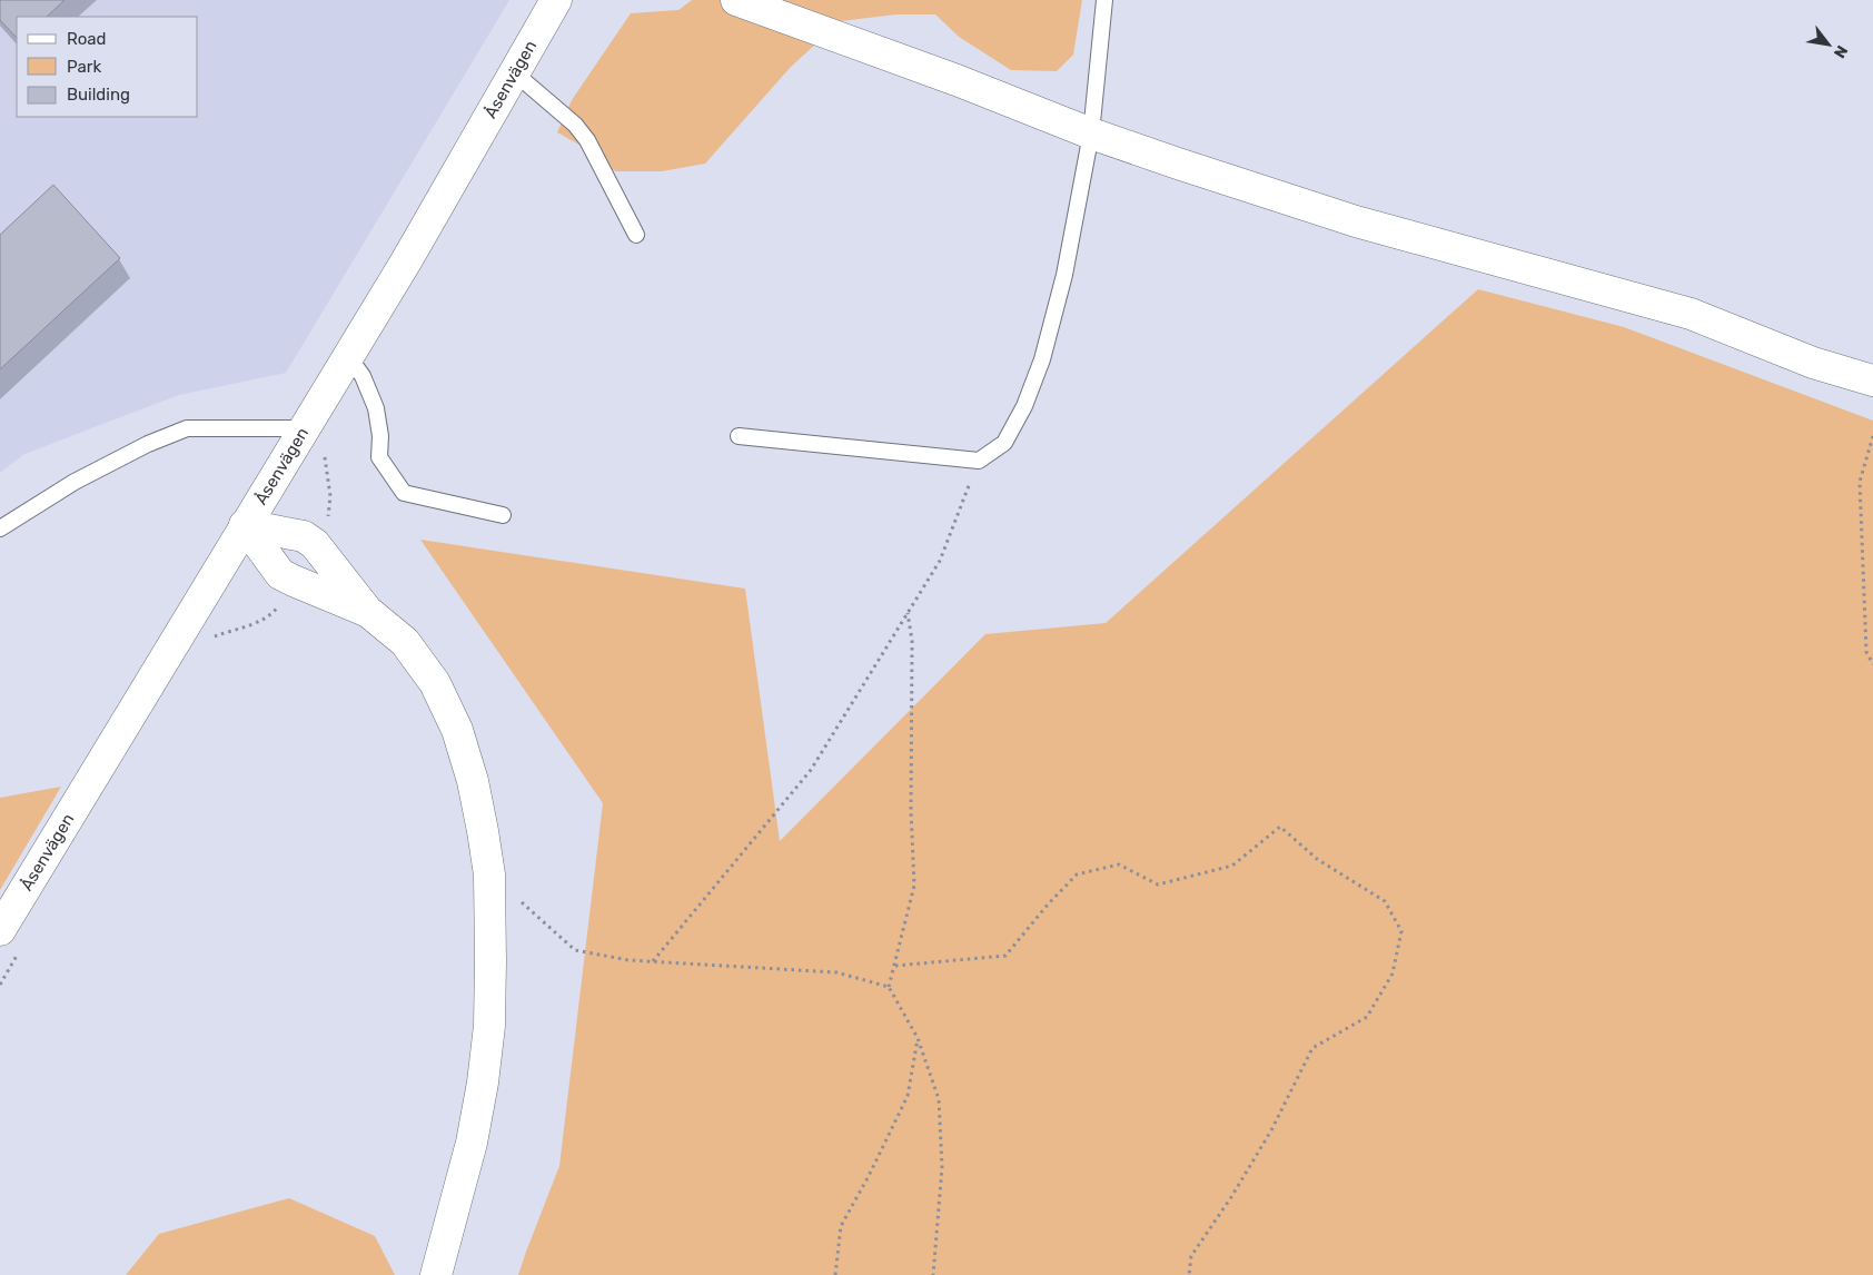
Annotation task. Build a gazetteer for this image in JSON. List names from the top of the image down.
{
  "streets": {
    "main road": ["Åsenvägen"]
  },
  "legend": ["Road", "Park", "Building"],
  "north": "bottom right"
}
